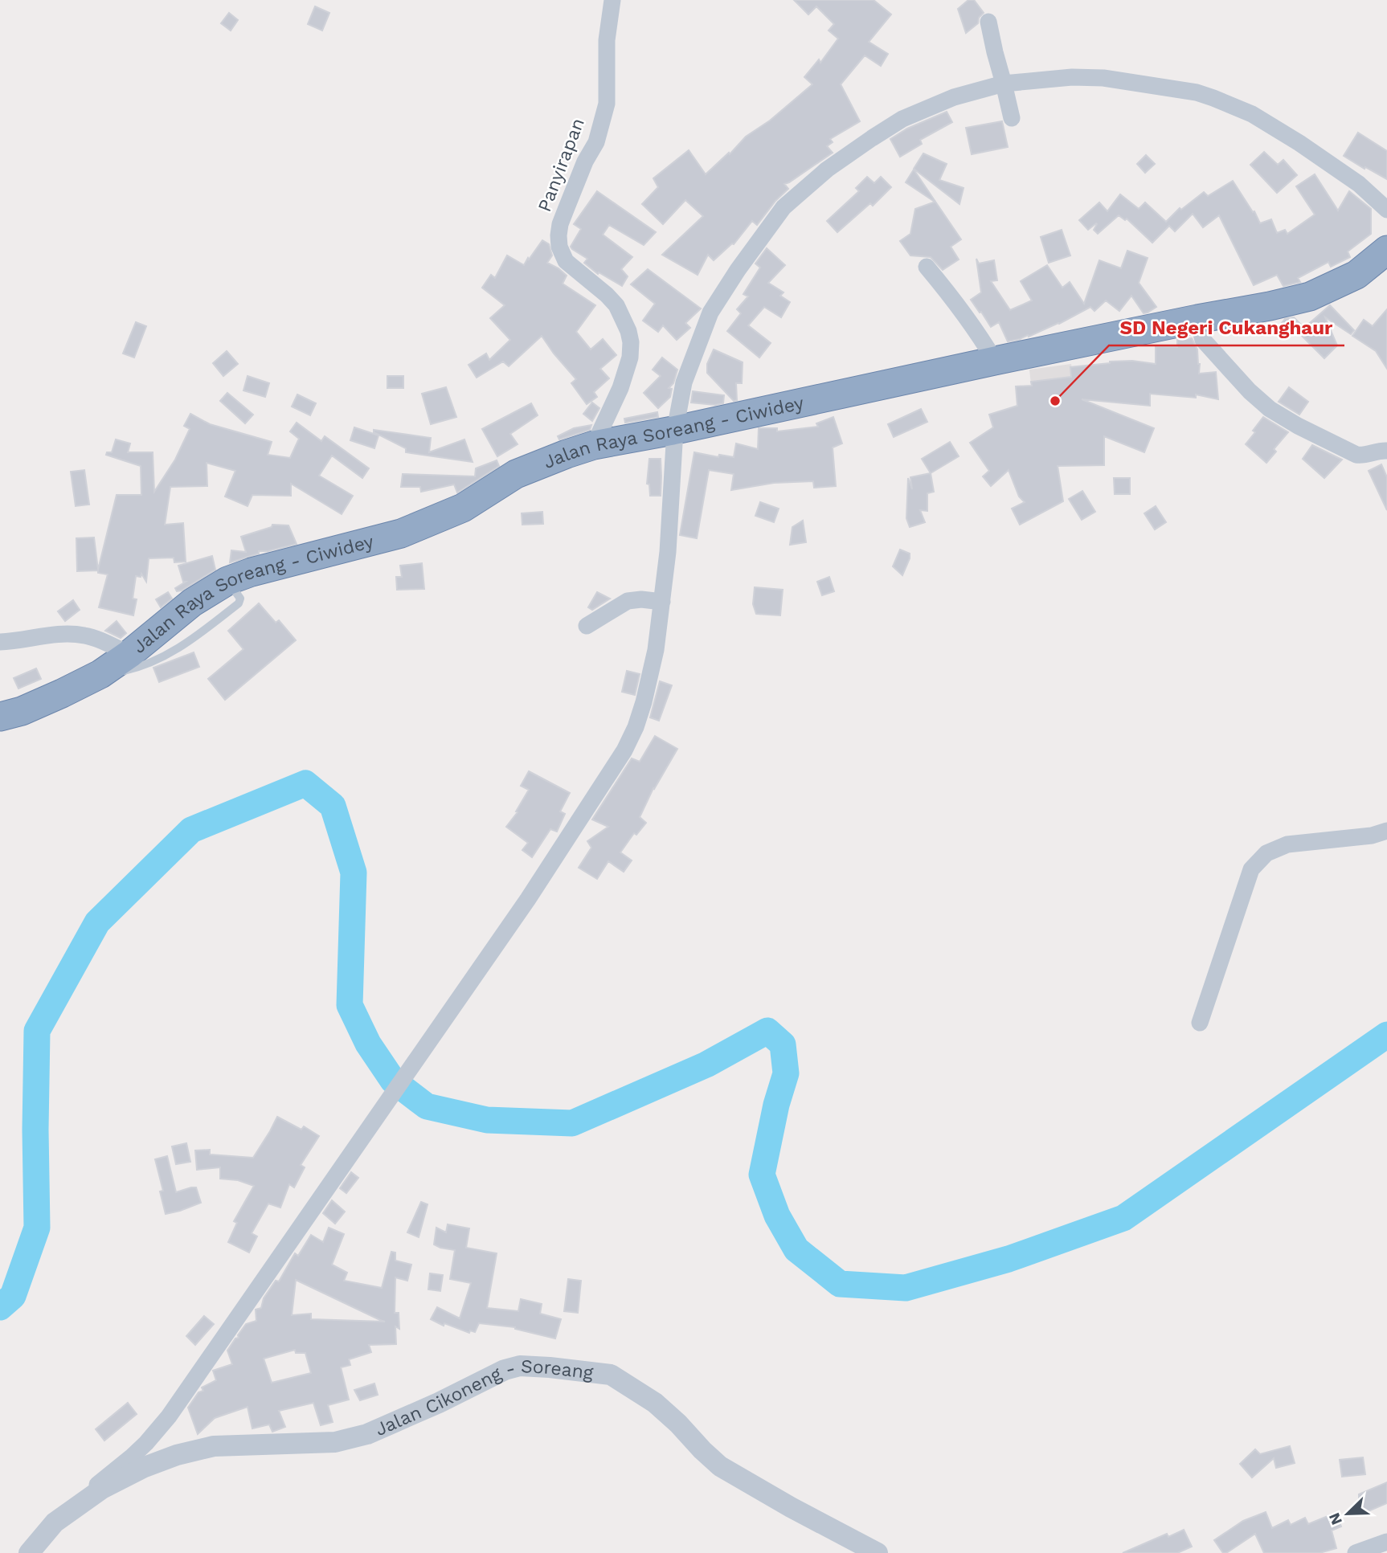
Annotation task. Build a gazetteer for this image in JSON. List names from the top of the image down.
{
  "streets": {
    "highway": ["Jalan Raya Soreang - Ciwidey"],
    "street": ["Panyirapan", "Jalan Cikoneng - Soreang"]
  },
  "crossings": [
    ["Panyirapan", "Jalan Raya Soreang - Ciwidey"]
  ],
  "places": ["SD Negeri Cukanghaur"],
  "north": "bottom left"
}
